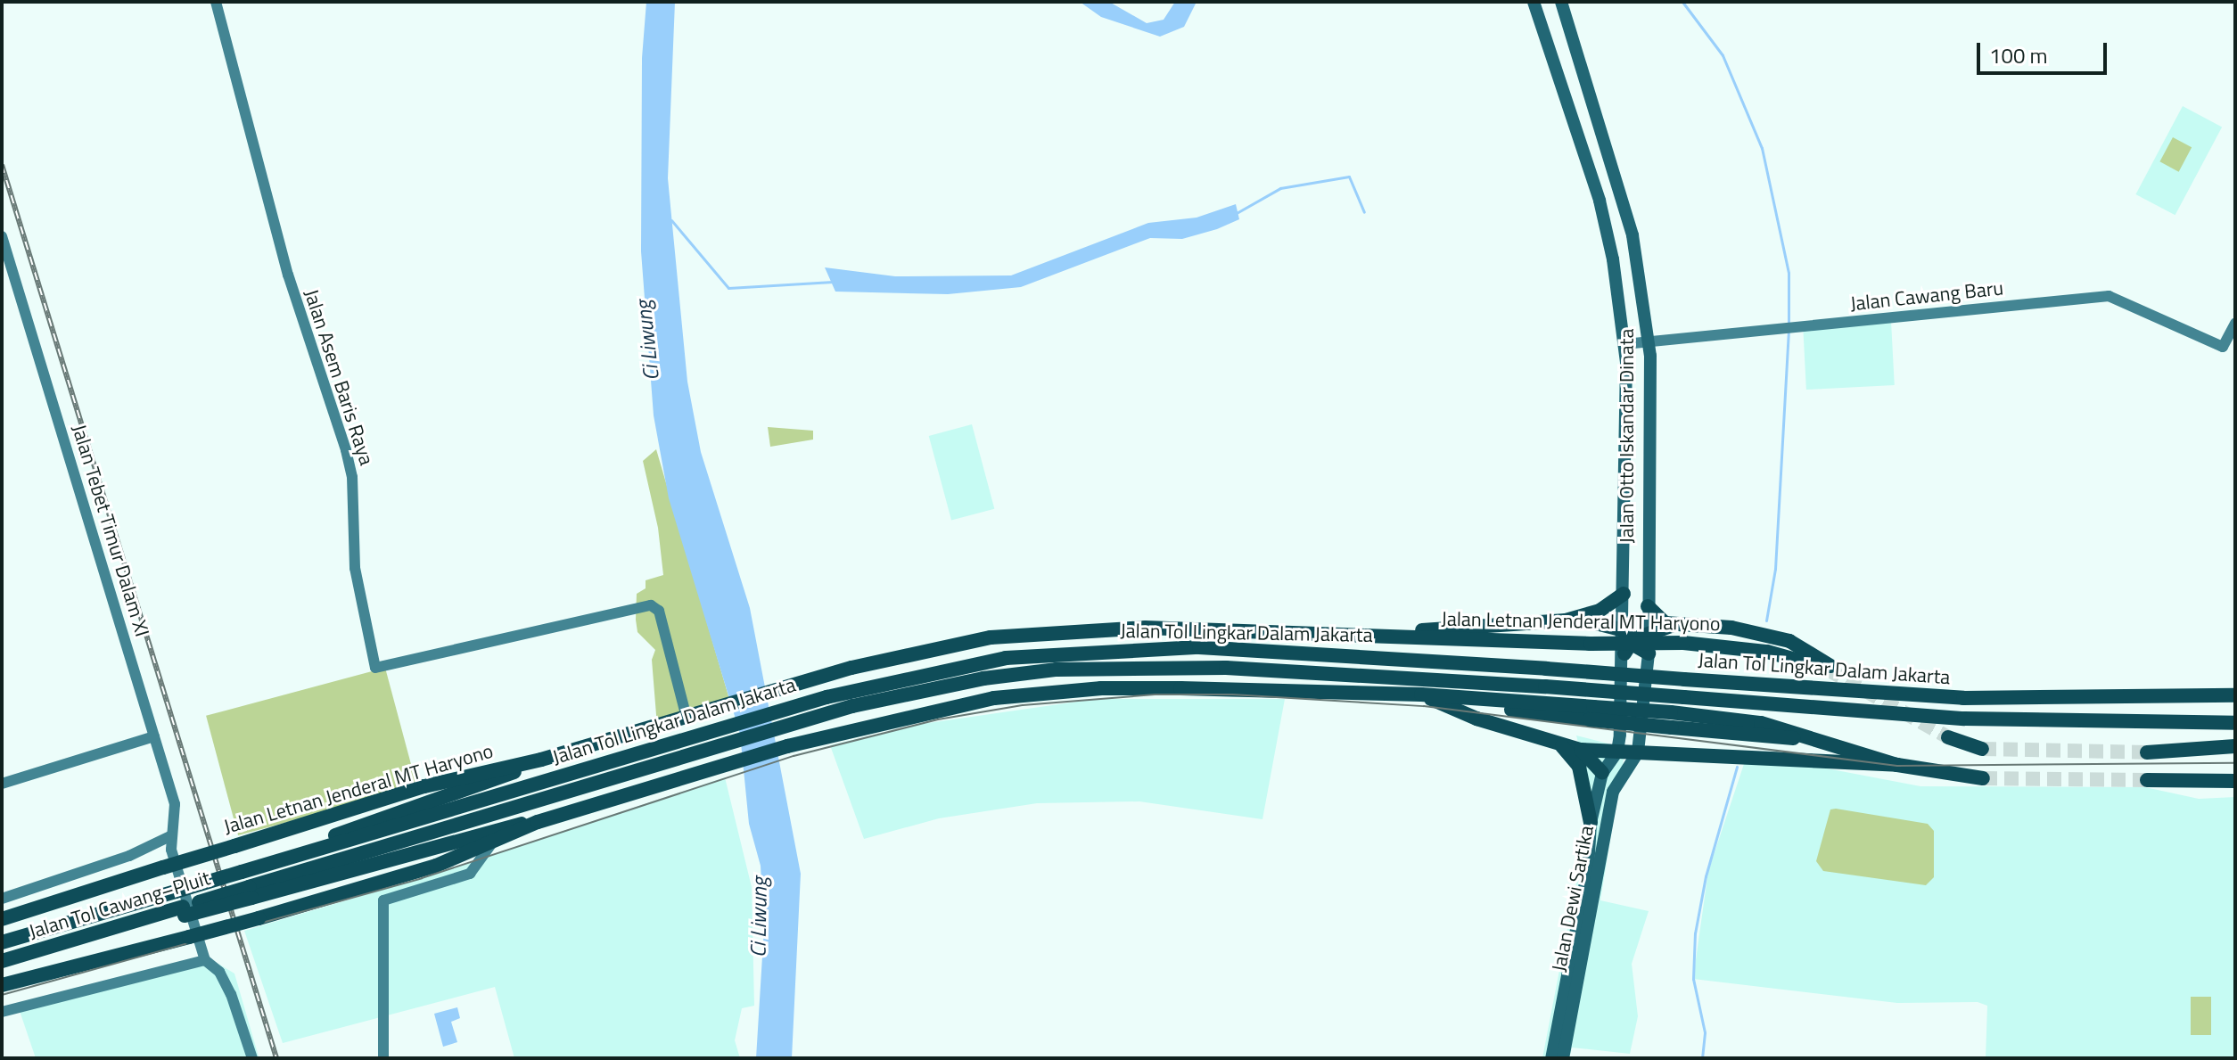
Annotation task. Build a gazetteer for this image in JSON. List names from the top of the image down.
{
  "streets": {
    "highway": ["Jalan Letnan Jenderal MT Haryono", "Jalan Tol Lingkar Dalam Jakarta", "Jalan Tol Cawang–Pluit"],
    "main road": ["Jalan Otto Iskandar Dinata", "Jalan Dewi Sartika"],
    "street": ["Jalan Cawang Baru", "Jalan Asem Baris Raya", "Jalan Tebet Timur Dalam XI"]
  },
  "crossings": [
    ["Jalan Cawang Baru", "Jalan Otto Iskandar Dinata"],
    ["Jalan Asem Baris Raya", "Jalan Letnan Jenderal MT Haryono"],
    ["Jalan Otto Iskandar Dinata", "Jalan Dewi Sartika"],
    ["Jalan Tol Lingkar Dalam Jakarta", "Jalan Tol Cawang–Pluit"]
  ],
  "water": ["Ci Liwung"],
  "scale_bar": "100 m"
}
